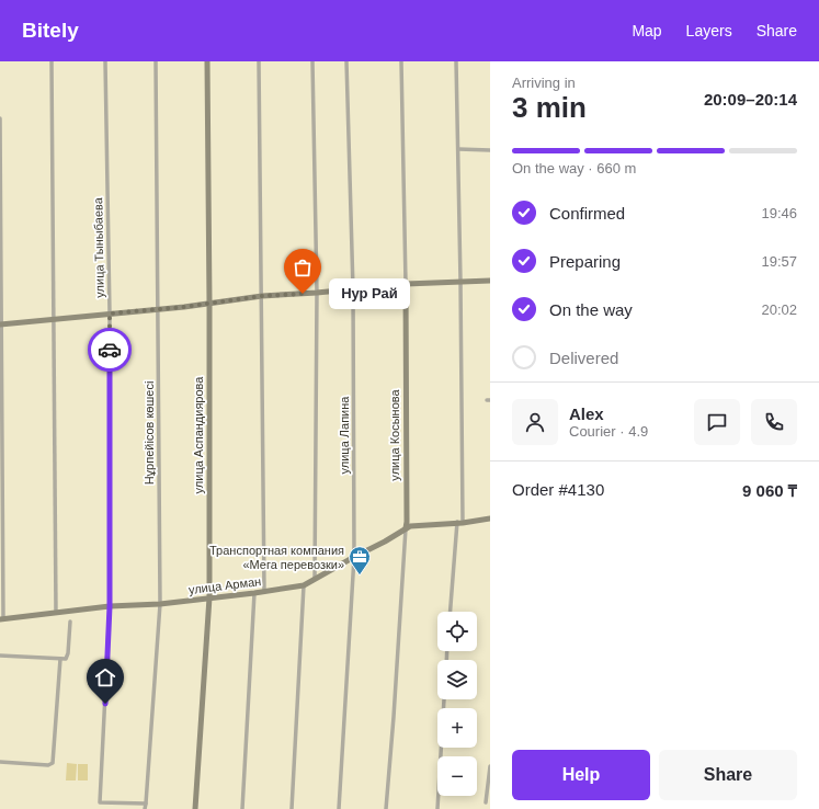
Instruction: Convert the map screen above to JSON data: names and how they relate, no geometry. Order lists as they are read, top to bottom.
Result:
{
  "streets": {
    "street": [
      "улица Тыныбаева",
      "Нұрпейісов көшесі",
      "улица Аспандиярова",
      "улица Лапина",
      "улица Косынова",
      "улица Арман"
    ]
  },
  "crossings": [
    ["улица Тыныбаева", "Нұрпейісов көшесі"],
    ["улица Тыныбаева", "улица Арман"],
    ["Нұрпейісов көшесі", "улица Арман"],
    ["улица Аспандиярова", "улица Арман"],
    ["улица Лапина", "улица Арман"],
    ["улица Косынова", "улица Арман"]
  ],
  "places": {
    "other": ["Нур Рай"],
    "office": ["Транспортная компания «Мега перевозки»"]
  },
  "page": {
    "header": "Bitely",
    "nav": ["Map", "Layers", "Share"],
    "heading": ["3 min", "Arriving in", "20:09–20:14"],
    "panel": [
      "Alex",
      "Courier · 4.9",
      "Order #4130",
      "9 060 ₸"
    ],
    "bar": "On the way · 660 m",
    "list": [
      ["Confirmed", "19:46"],
      ["Preparing", "19:57"],
      ["On the way", "20:02"],
      "Delivered"
    ],
    "bubble": "Нур Рай",
    "map_buttons": ["+", "−"],
    "buttons": ["Help", "Share"]
  }
}
